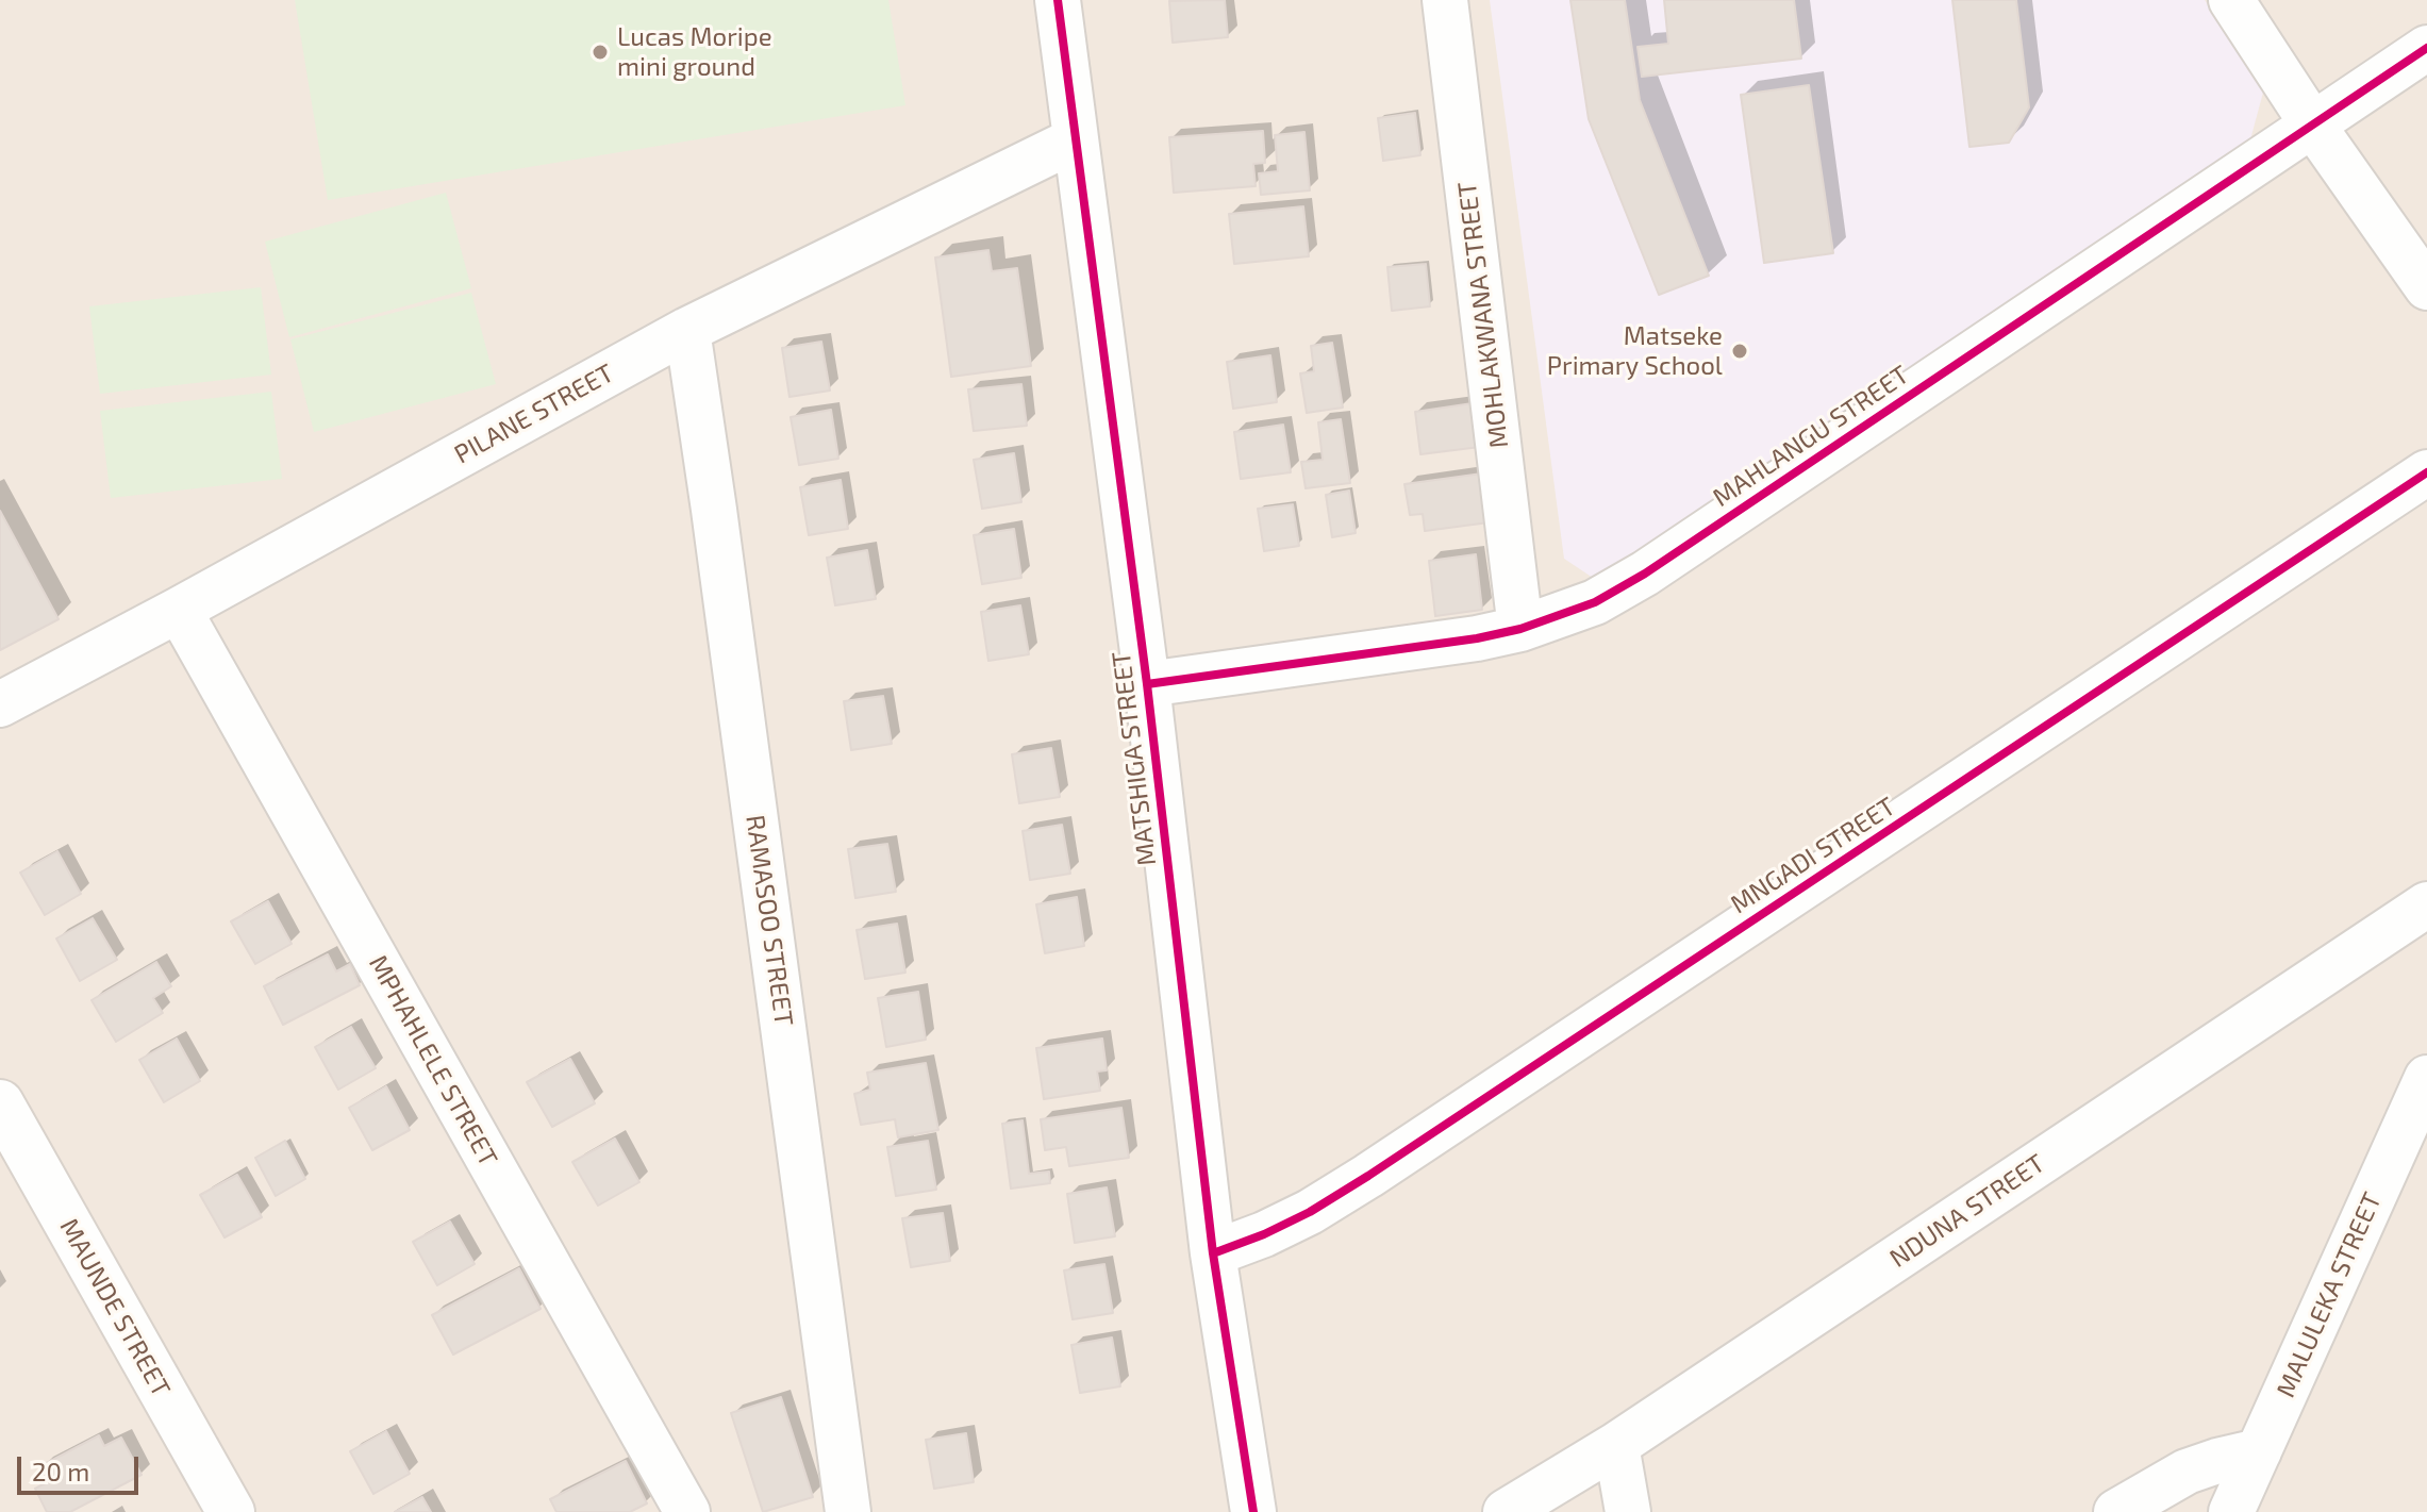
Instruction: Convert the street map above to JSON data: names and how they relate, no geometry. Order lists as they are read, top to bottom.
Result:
{
  "streets": {
    "street": [
      "MOHLAKWANA STREET",
      "PILANE STREET",
      "MAHLANGU STREET",
      "MATSHIGA STREET",
      "MNGADI STREET",
      "RAMASOO STREET",
      "MPHAHLELE STREET",
      "NDUNA STREET",
      "MALULEKA STREET",
      "MAUNDE STREET"
    ]
  },
  "crossings": [
    ["MOHLAKWANA STREET", "MAHLANGU STREET"],
    ["PILANE STREET", "MATSHIGA STREET"],
    ["PILANE STREET", "RAMASOO STREET"],
    ["PILANE STREET", "MPHAHLELE STREET"],
    ["MAHLANGU STREET", "MATSHIGA STREET"],
    ["MATSHIGA STREET", "MNGADI STREET"]
  ],
  "places": ["Lucas Moripe mini ground", "Matseke Primary School"],
  "scale_bar": "20 m"
}
